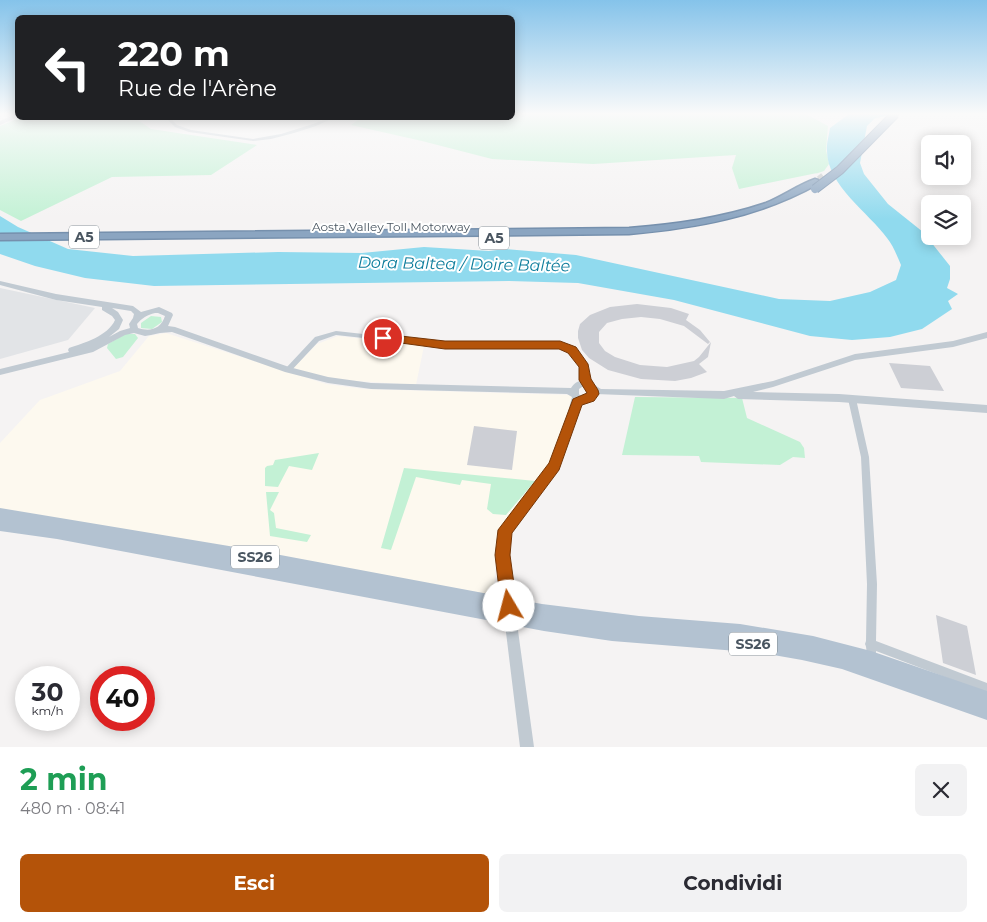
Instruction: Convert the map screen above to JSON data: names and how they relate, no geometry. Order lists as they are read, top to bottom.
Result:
{
  "streets": {
    "highway": ["Aosta Valley Toll Motorway", "A5"],
    "main road": ["SS26"]
  },
  "water": ["Dora Baltea / Doire Baltée"],
  "page": {
    "turn": ["220 m", "Rue de l'Arène"],
    "speed": "30 km/h",
    "limit": "40",
    "heading": ["2 min", "480 m · 08:41"],
    "buttons": ["Esci", "Condividi"]
  }
}
